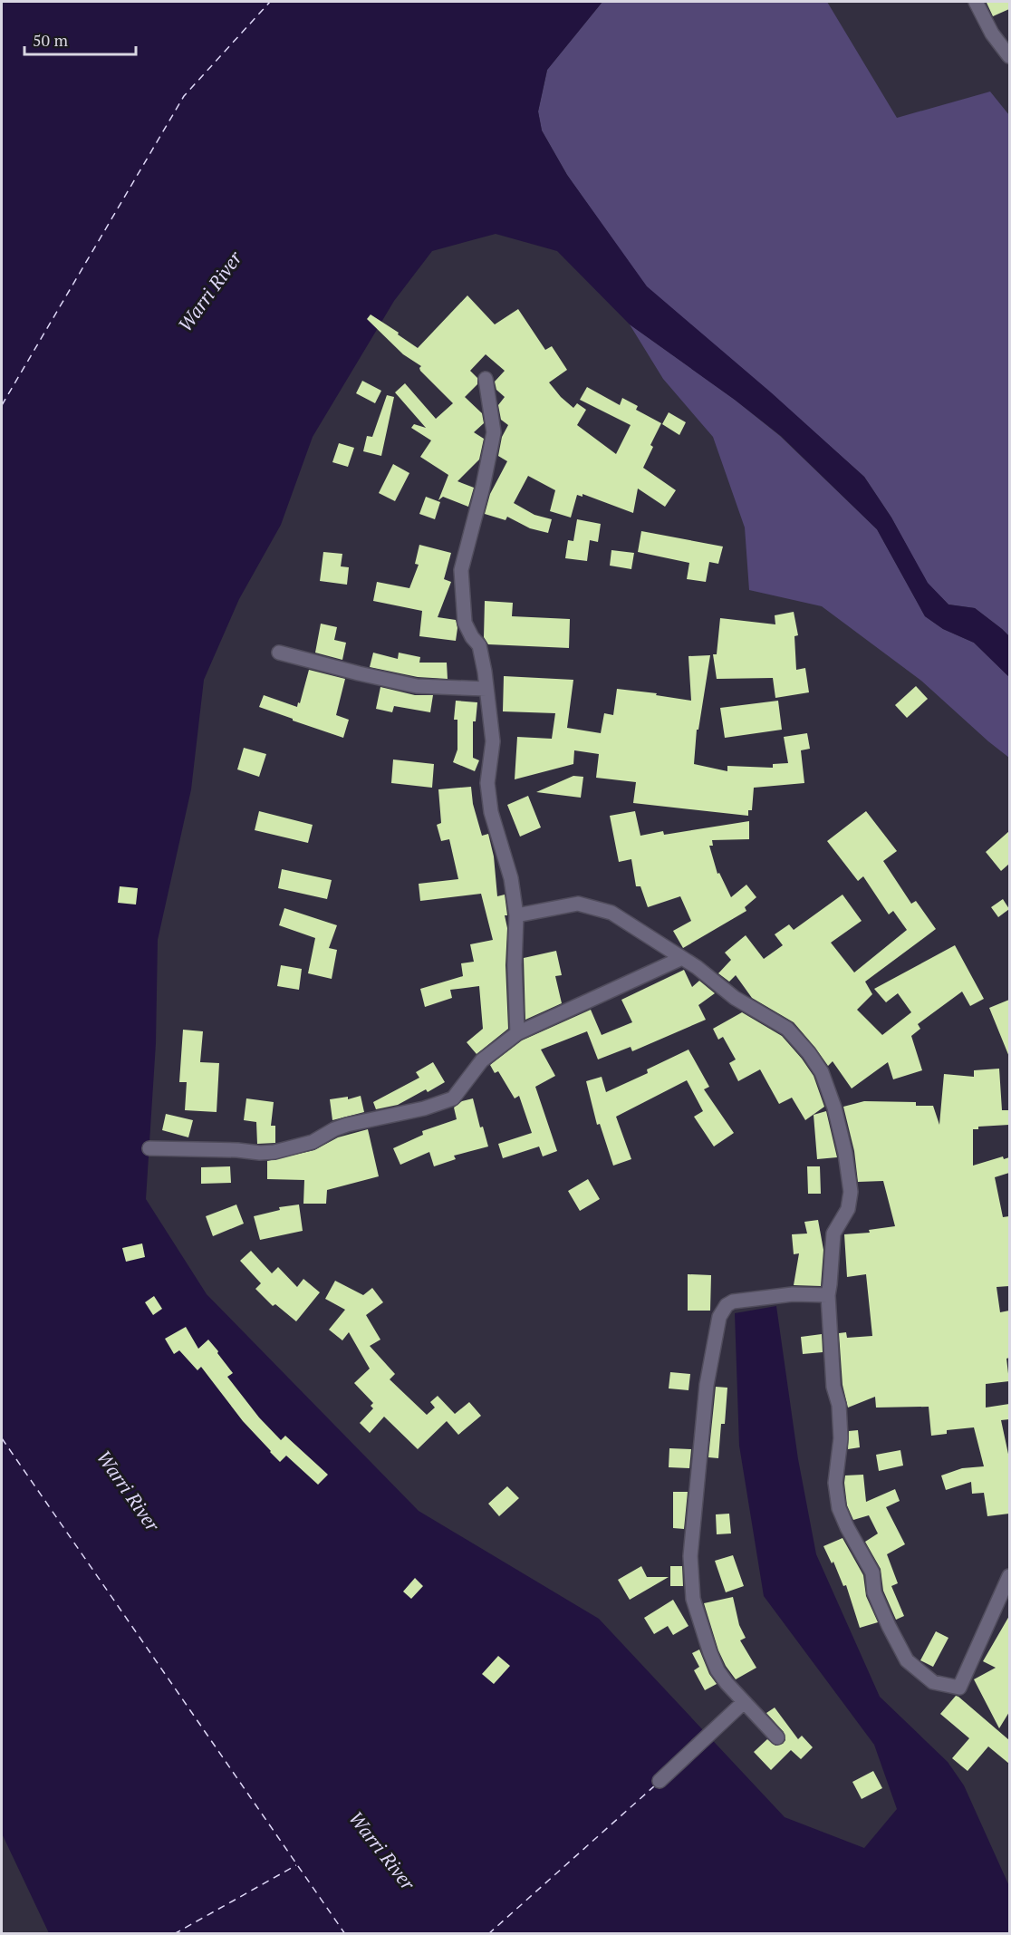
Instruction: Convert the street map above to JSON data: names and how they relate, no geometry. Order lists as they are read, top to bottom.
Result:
{
  "water": ["Warri River"],
  "scale_bar": "50 m"
}
